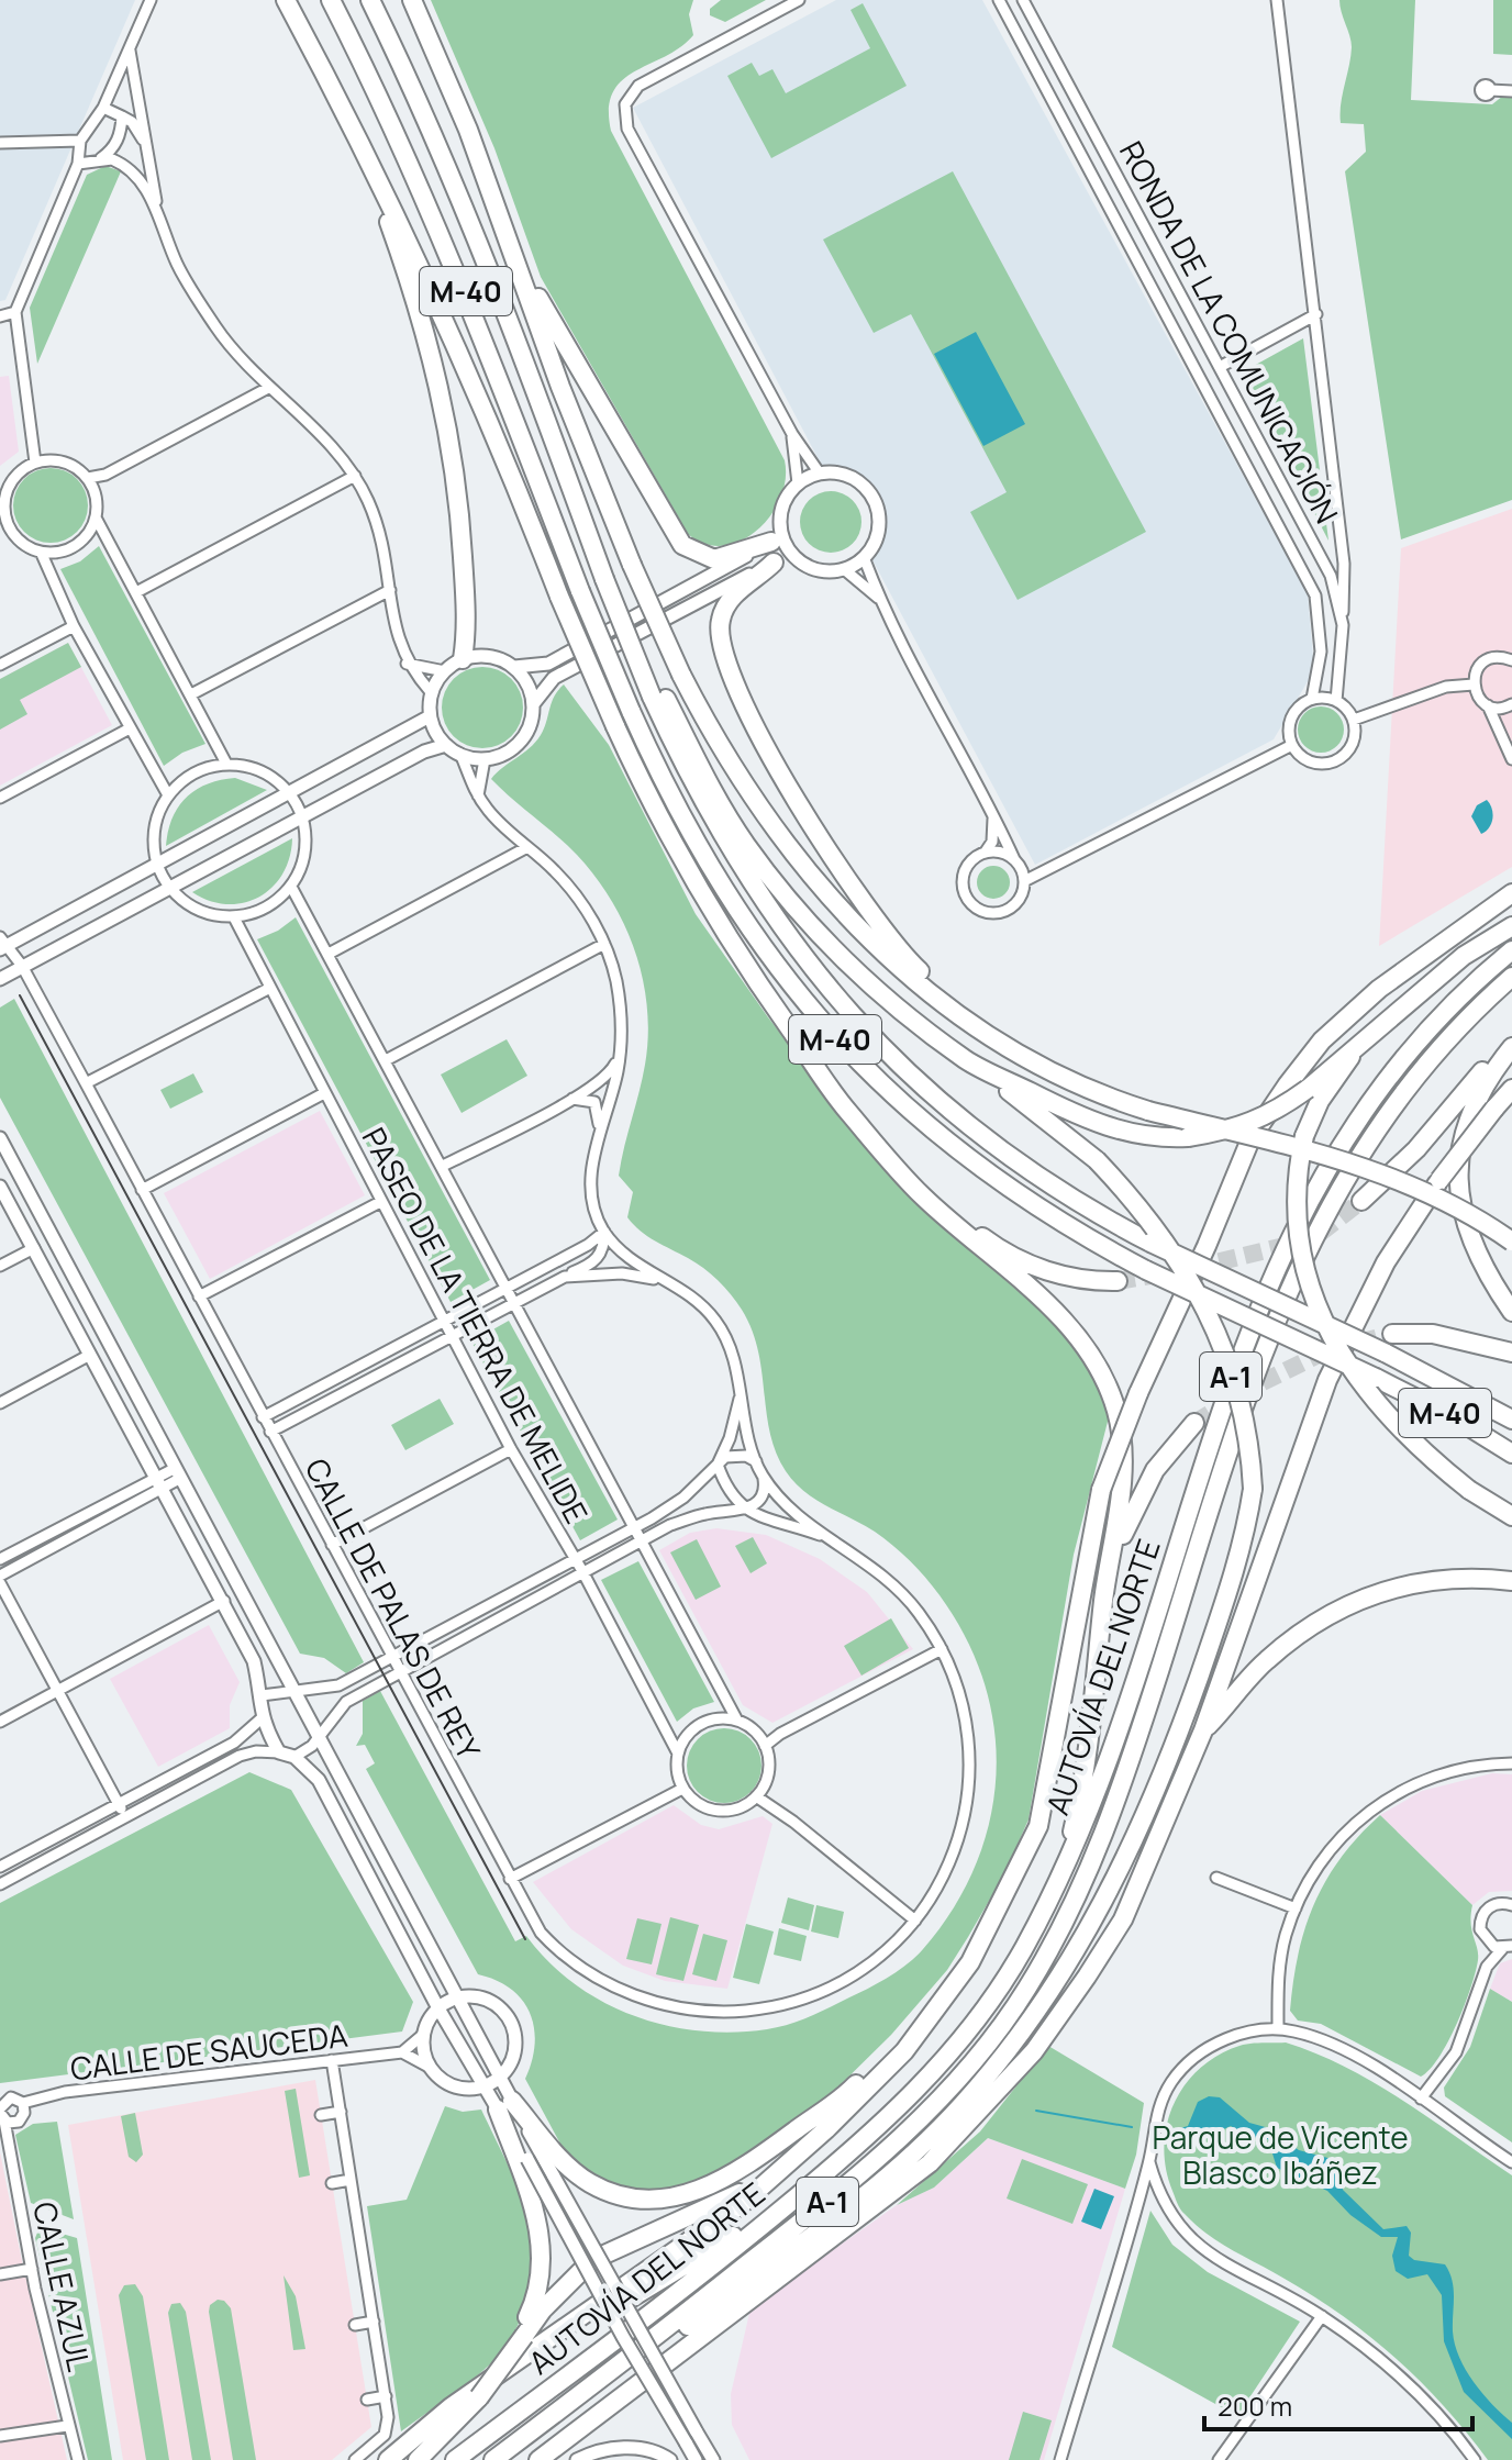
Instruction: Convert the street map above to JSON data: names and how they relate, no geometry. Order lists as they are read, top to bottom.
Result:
{
  "streets": {
    "highway": ["M-40", "A-1", "AUTOVÍA DEL NORTE"],
    "street": [
      "RONDA DE LA COMUNICACIÓN",
      "PASEO DE LA TIERRA DE MELIDE",
      "CALLE DE PALAS DE REY",
      "CALLE DE SAUCEDA",
      "CALLE AZUL"
    ]
  },
  "crossings": [
    ["CALLE DE SAUCEDA", "CALLE AZUL"]
  ],
  "parks": ["Parque de Vicente Blasco Ibáñez"],
  "scale_bar": "200 m"
}
